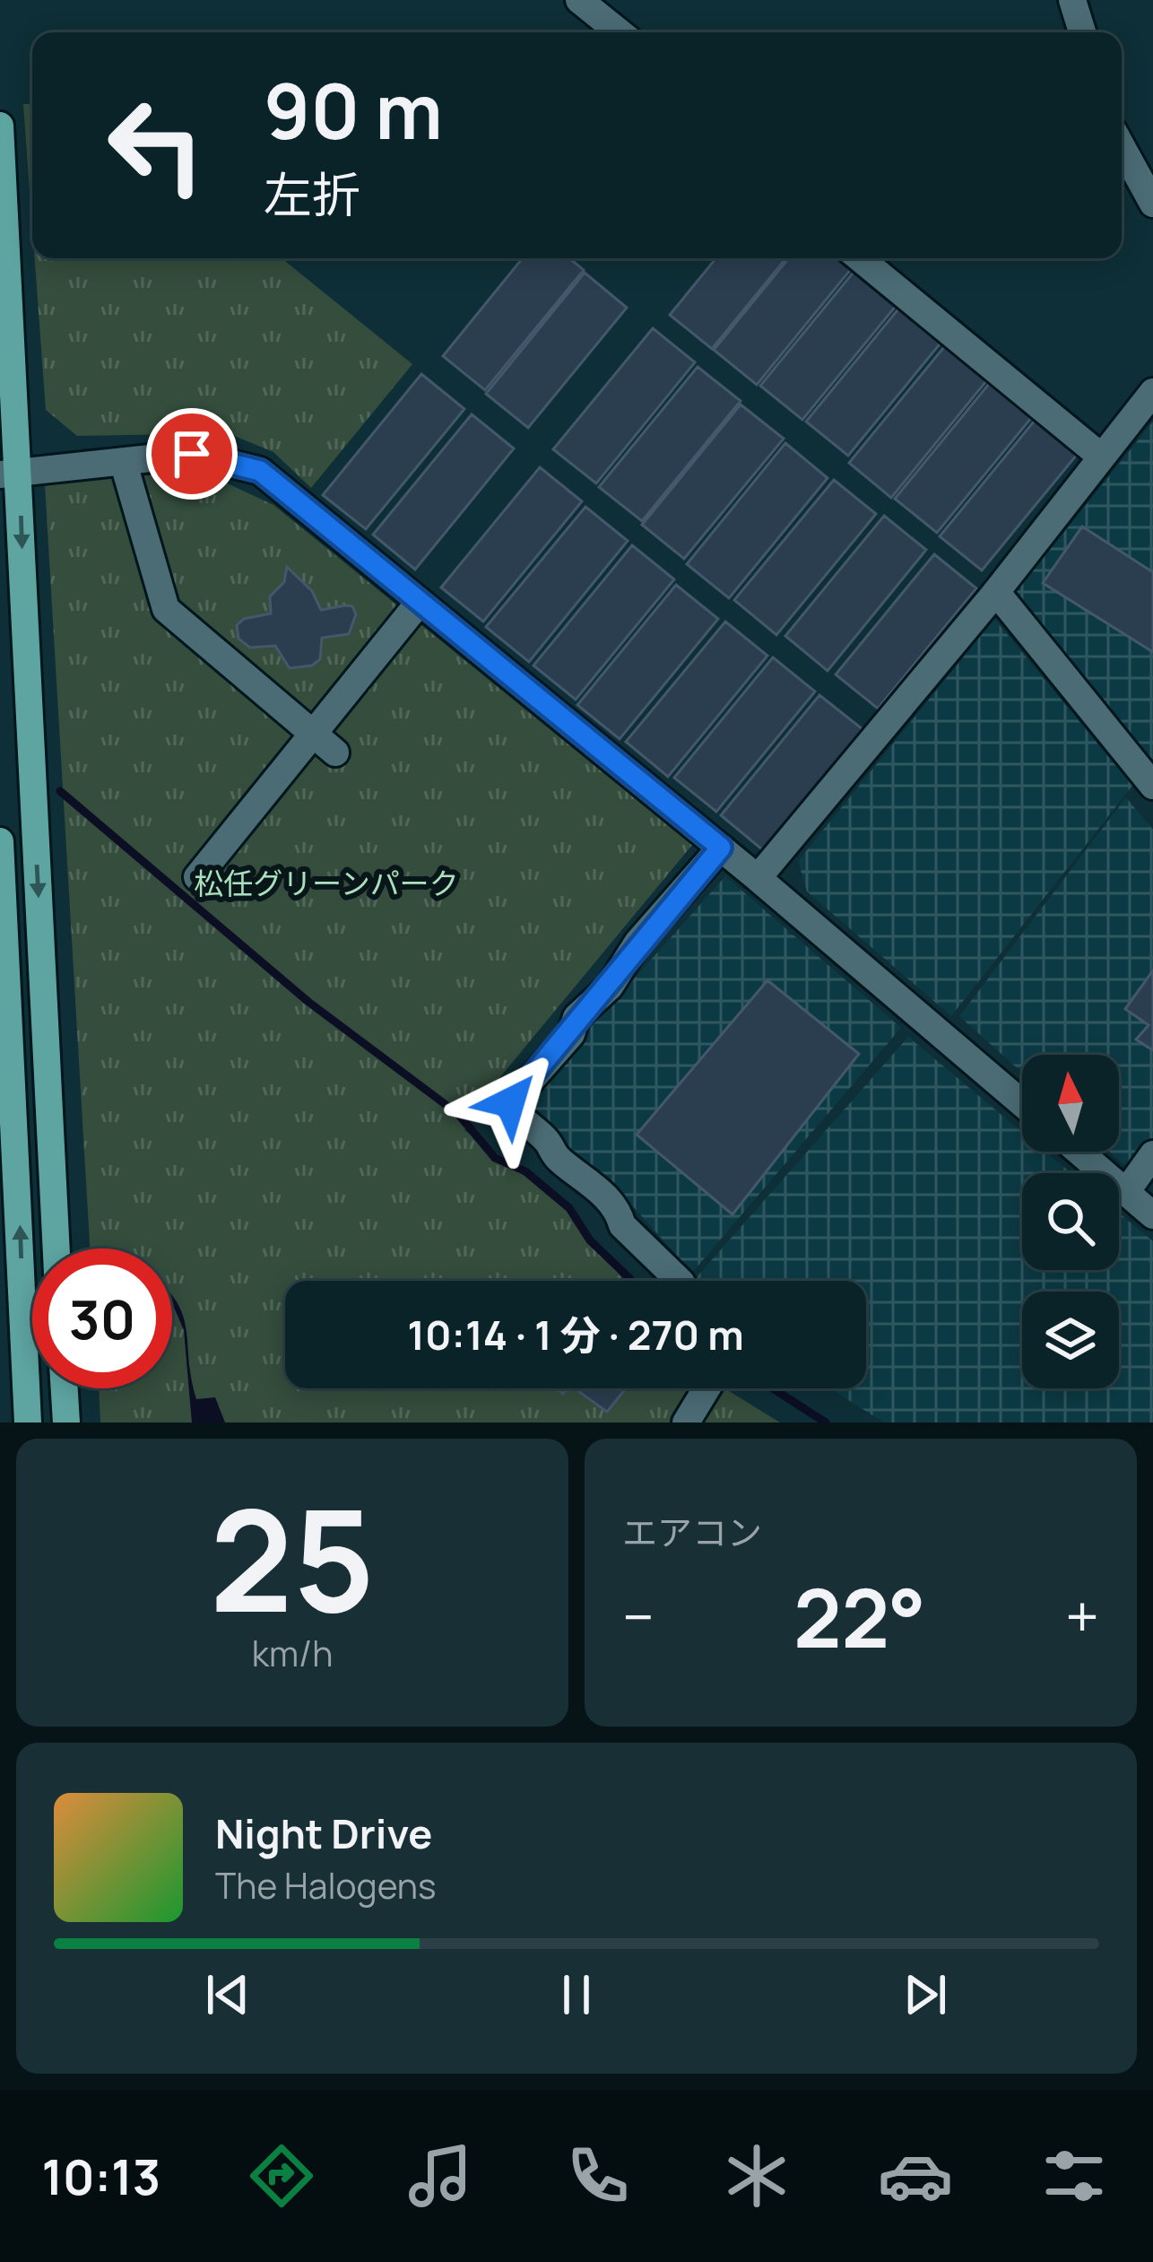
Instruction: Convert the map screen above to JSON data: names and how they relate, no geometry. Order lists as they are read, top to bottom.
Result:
{
  "parks": ["松任グリーンパーク"],
  "north": "top",
  "page": {
    "turn": ["90 m", "左折"],
    "limit": "30",
    "trip": "10:14 · 1 分 · 270 m",
    "tile": [
      ["25", "km/h"],
      "エアコン"
    ],
    "heat": ["−", "22°", "+"],
    "song": ["Night Drive", "The Halogens"],
    "tabs": "10:13"
  }
}
